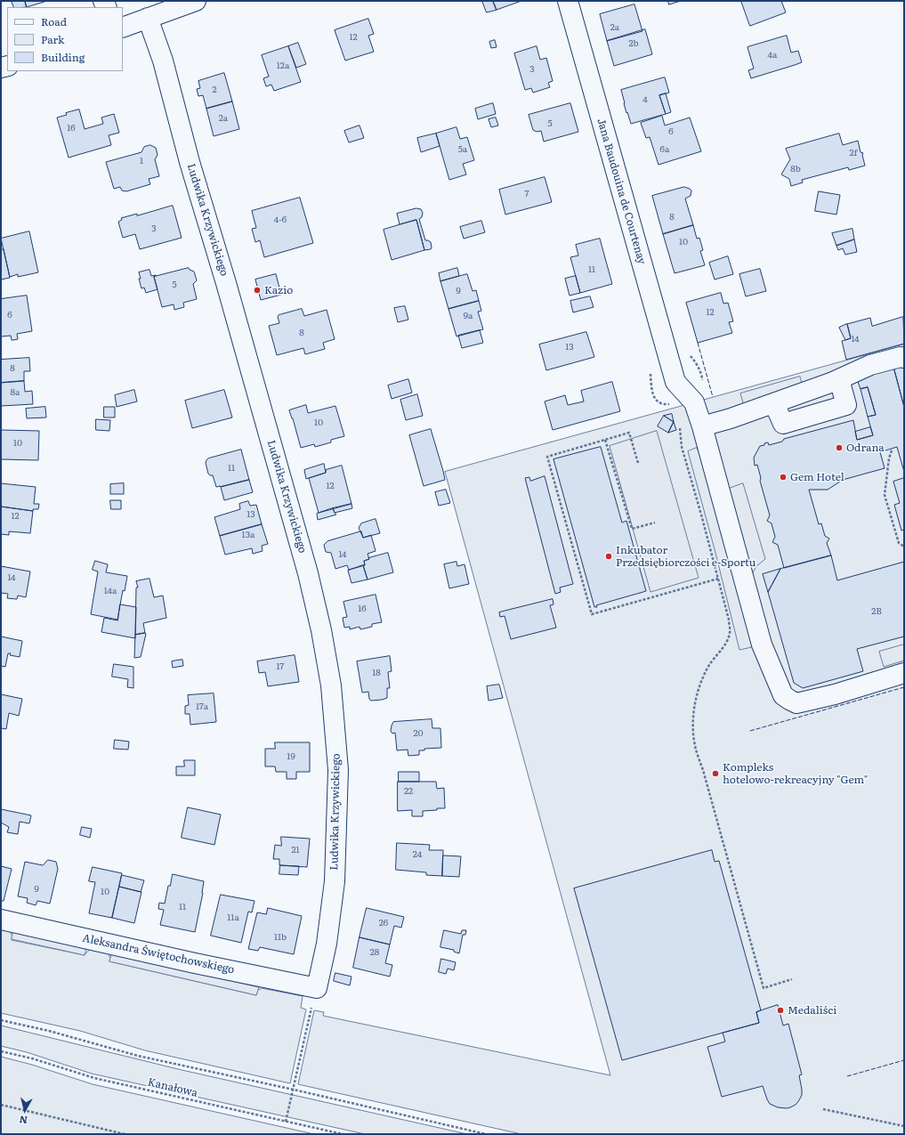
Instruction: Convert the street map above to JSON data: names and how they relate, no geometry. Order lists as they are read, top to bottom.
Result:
{
  "streets": {
    "street": ["Jana Baudouina de Courtenay", "Ludwika Krzywickiego", "Aleksandra Świętochowskiego"],
    "path": ["Kanałowa"]
  },
  "crossings": [
    ["Ludwika Krzywickiego", "Aleksandra Świętochowskiego"]
  ],
  "places": [
    "Kazio",
    "Odrana",
    "Gem Hotel",
    "Inkubator Przedsiębiorczości e-Sportu",
    "Kompleks hotelowo-rekreacyjny \"Gem\"",
    "Medaliści"
  ],
  "house_numbers": [
    "2a",
    "12",
    "2b",
    "4a",
    "12a",
    "3",
    "2",
    "4",
    "2a",
    "5",
    "16",
    "6",
    "5a",
    "6a",
    "2f",
    "1",
    "8b",
    "7",
    "8",
    "4-6",
    "3",
    "10",
    "11",
    "5",
    "9",
    "12",
    "6",
    "9a",
    "8",
    "14",
    "13",
    "8",
    "8a",
    "10",
    "10",
    "11",
    "12",
    "13",
    "12",
    "13a",
    "14",
    "14",
    "14a",
    "16",
    "2B",
    "17",
    "18",
    "17a",
    "20",
    "19",
    "22",
    "21",
    "24",
    "9",
    "10",
    "11",
    "11a",
    "26",
    "11b",
    "28"
  ],
  "legend": ["Road", "Park", "Building"],
  "north": "bottom"
}
